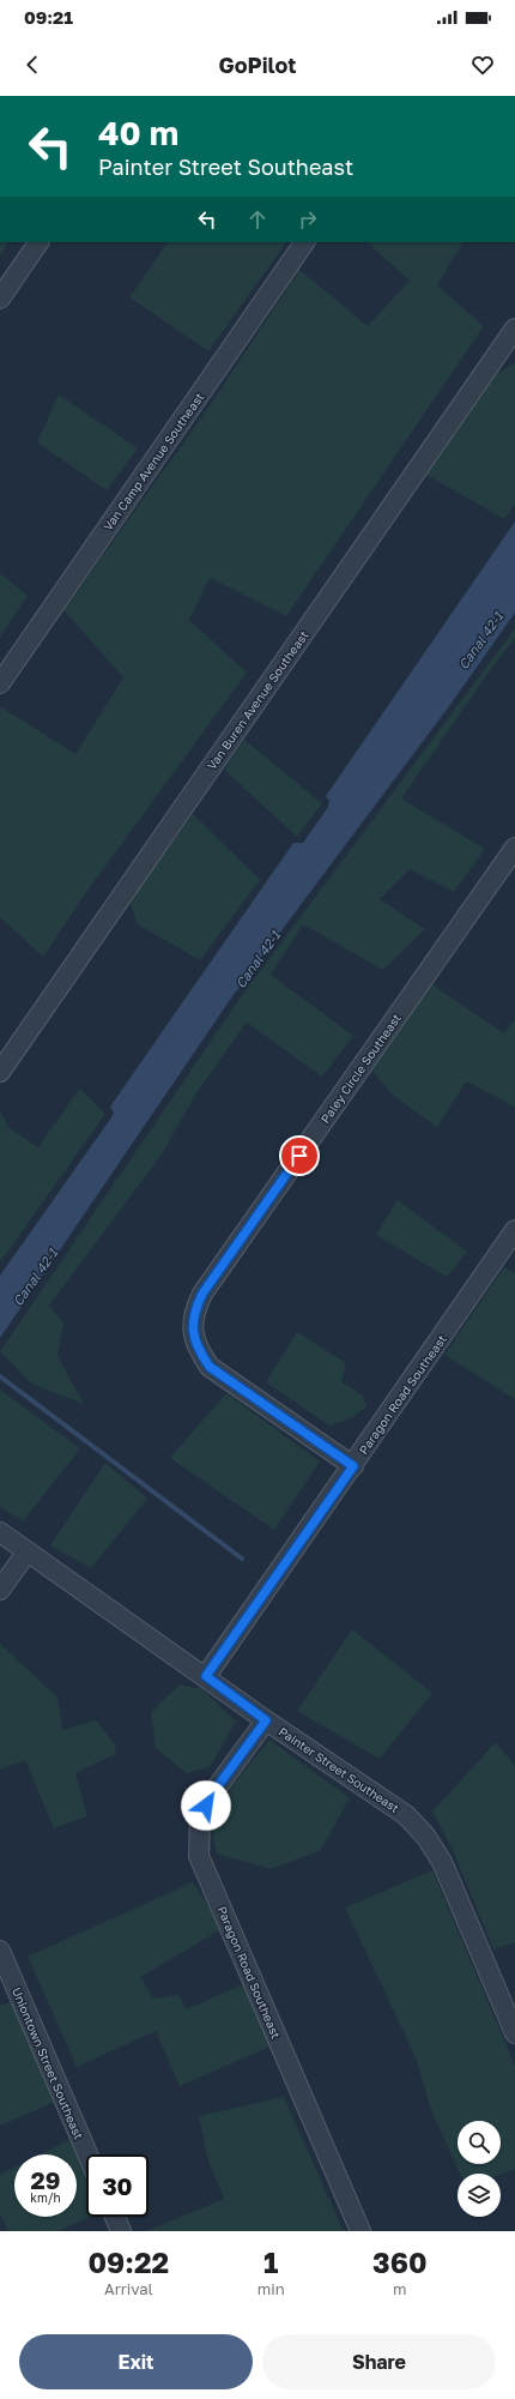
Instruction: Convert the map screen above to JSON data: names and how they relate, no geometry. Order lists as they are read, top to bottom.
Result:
{
  "streets": {
    "street": [
      "Van Camp Avenue Southeast",
      "Van Buren Avenue Southeast",
      "Paley Circle Southeast",
      "Paragon Road Southeast",
      "Painter Street Southeast",
      "Uniontown Street Southeast"
    ]
  },
  "crossings": [
    ["Paley Circle Southeast", "Paragon Road Southeast"],
    ["Paragon Road Southeast", "Painter Street Southeast"]
  ],
  "water": ["Canal 42-1"],
  "page": {
    "status": "09:21",
    "header": "GoPilot",
    "turn": ["40 m", "Painter Street Southeast"],
    "speed": "29 km/h",
    "limit": "30",
    "eta": [
      "09:22",
      "Arrival",
      "1",
      "min",
      "360",
      "m"
    ],
    "buttons": ["Exit", "Share"]
  }
}
